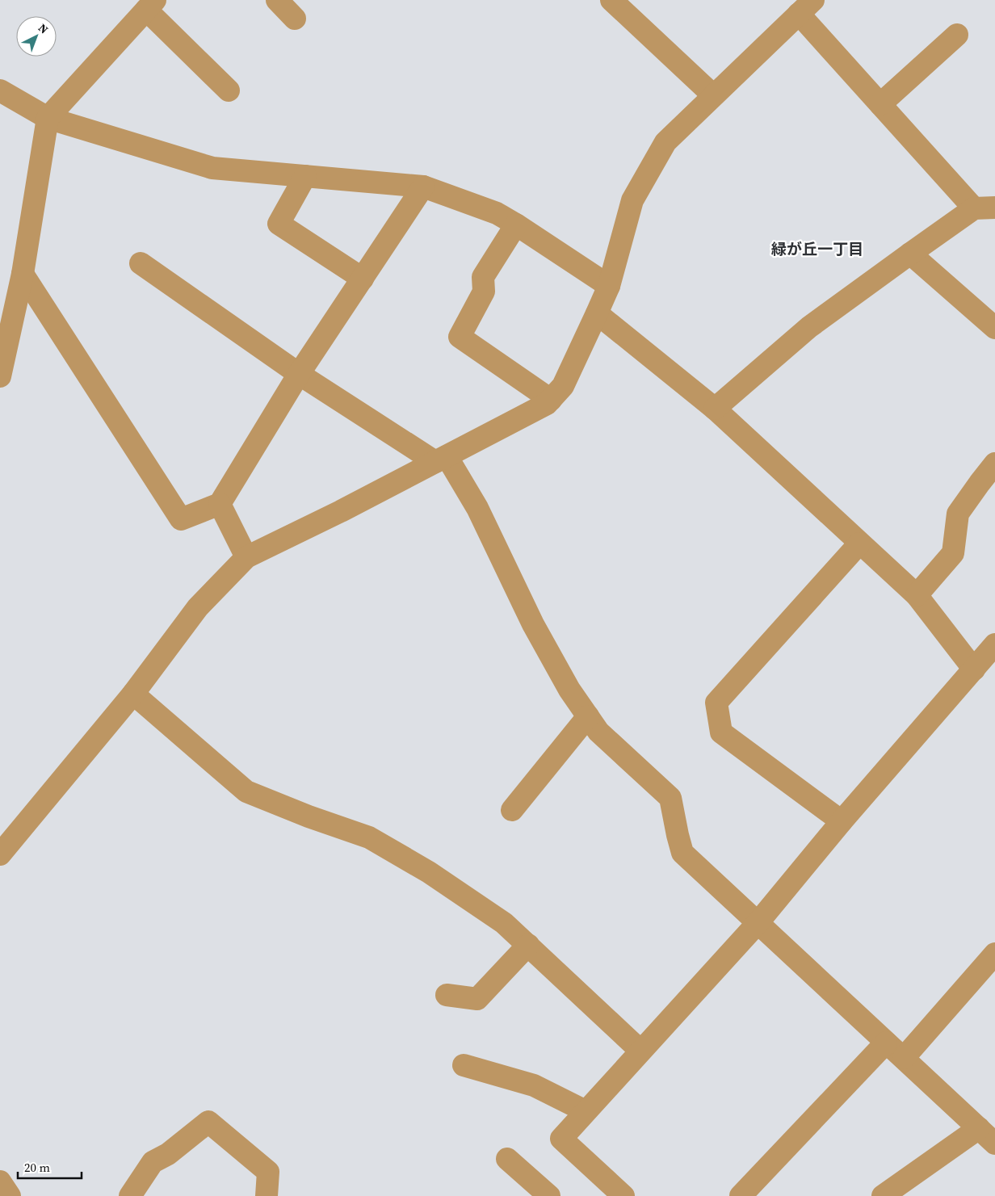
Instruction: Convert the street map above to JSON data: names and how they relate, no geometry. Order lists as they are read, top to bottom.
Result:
{
  "districts": ["緑が丘一丁目"],
  "scale_bar": "20 m",
  "north": "top right"
}
